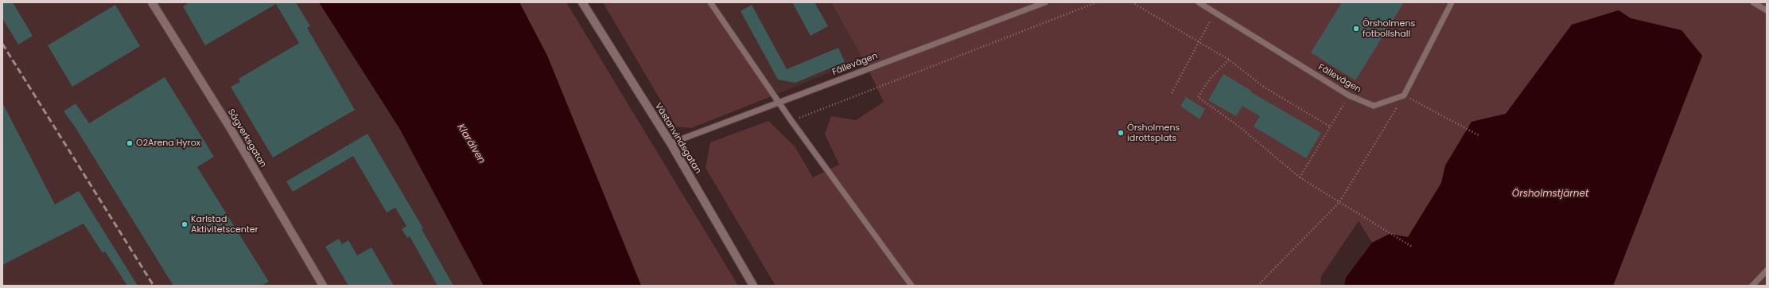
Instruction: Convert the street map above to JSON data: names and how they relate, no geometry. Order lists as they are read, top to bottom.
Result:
{
  "streets": {
    "street": ["Sågverksgatan", "Västanvindsgatan"],
    "lane": ["Fällevägen"]
  },
  "crossings": [
    ["Fällevägen", "Västanvindsgatan"]
  ],
  "water": ["Klarälven", "Örsholmstjärnet"],
  "places": [
    "Örsholmens fotbollshall",
    "Örsholmens idrottsplats",
    "O2Arena Hyrox",
    "Karlstad Aktivitetscenter"
  ]
}
